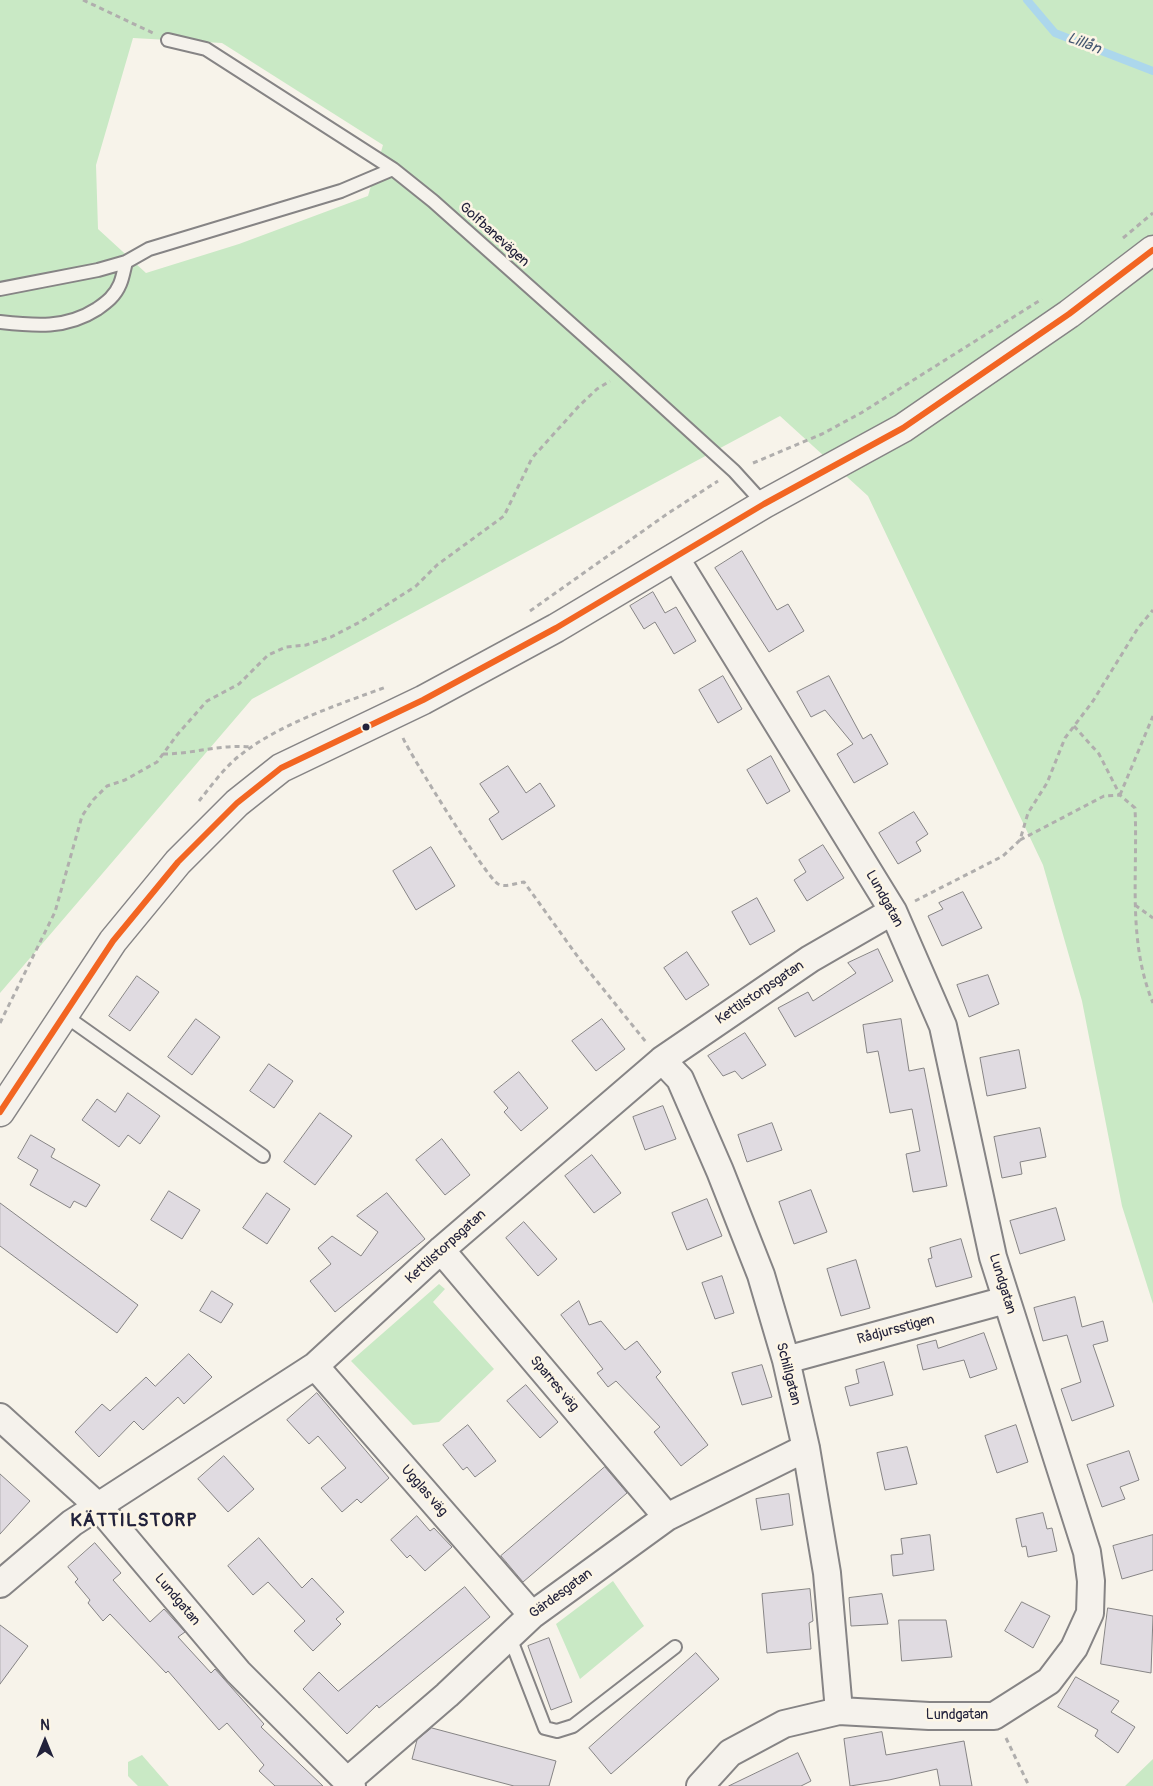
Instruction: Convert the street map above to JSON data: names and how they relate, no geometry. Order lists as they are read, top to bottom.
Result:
{
  "streets": {
    "street": [
      "Lundgatan",
      "Kettilstorpsgatan",
      "Rådjursstigen",
      "Schillgatan",
      "Sparres väg",
      "Ugglas väg",
      "Gärdesgatan"
    ],
    "lane": ["Golfbanevägen"]
  },
  "crossings": [
    ["Lundgatan", "Kettilstorpsgatan"],
    ["Lundgatan", "Rådjursstigen"],
    ["Lundgatan", "Schillgatan"],
    ["Lundgatan", "Gärdesgatan"],
    ["Kettilstorpsgatan", "Schillgatan"],
    ["Kettilstorpsgatan", "Sparres väg"],
    ["Kettilstorpsgatan", "Ugglas väg"],
    ["Rådjursstigen", "Schillgatan"],
    ["Schillgatan", "Gärdesgatan"],
    ["Sparres väg", "Gärdesgatan"],
    ["Ugglas väg", "Gärdesgatan"]
  ],
  "districts": ["KÄTTILSTORP"],
  "water": ["Lillån"],
  "north": "top"
}
